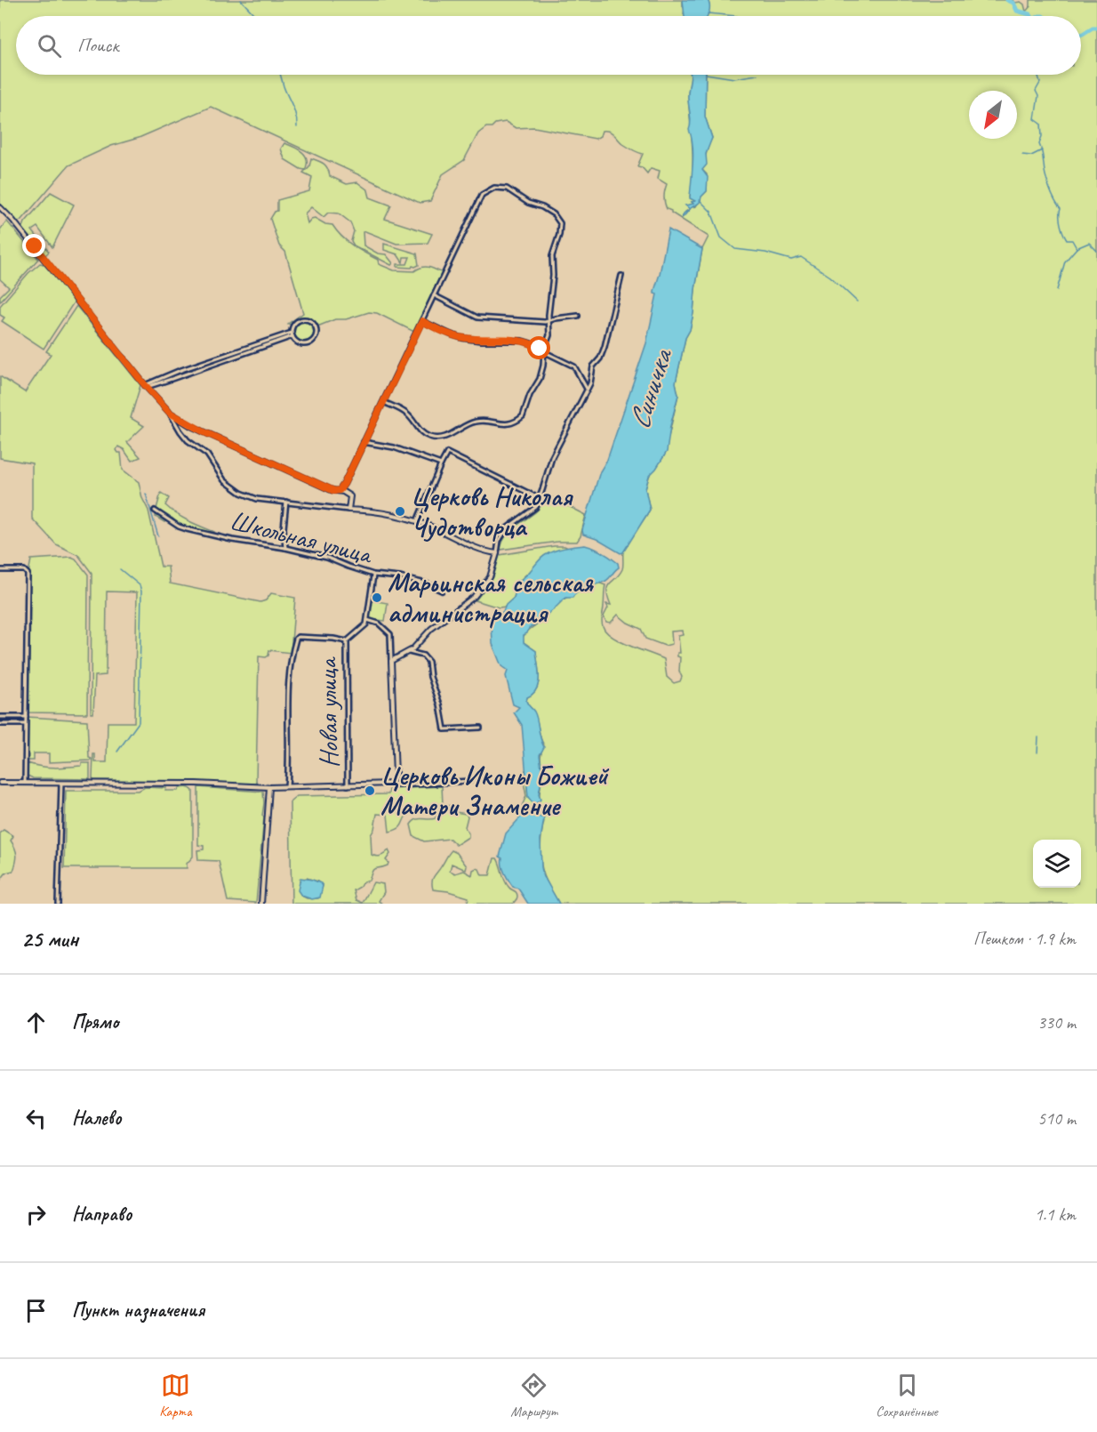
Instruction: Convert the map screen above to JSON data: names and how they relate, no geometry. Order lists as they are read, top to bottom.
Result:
{
  "streets": {
    "street": ["Школьная улица", "Новая улица"]
  },
  "water": ["Синичка"],
  "places": ["Церковь Николая Чудотворца", "Марьинская сельская администрация", "Церковь Иконы Божией Матери Знамение"],
  "north": "bottom left",
  "page": {
    "search": "Поиск",
    "heading": ["25 мин", "Пешком · 1.9 km"],
    "list": [
      ["Прямо", "330 m"],
      ["Налево", "510 m"],
      ["Направо", "1.1 km"],
      "Пункт назначения"
    ],
    "nav": ["Карта", "Маршрут", "Сохранённые"]
  }
}
